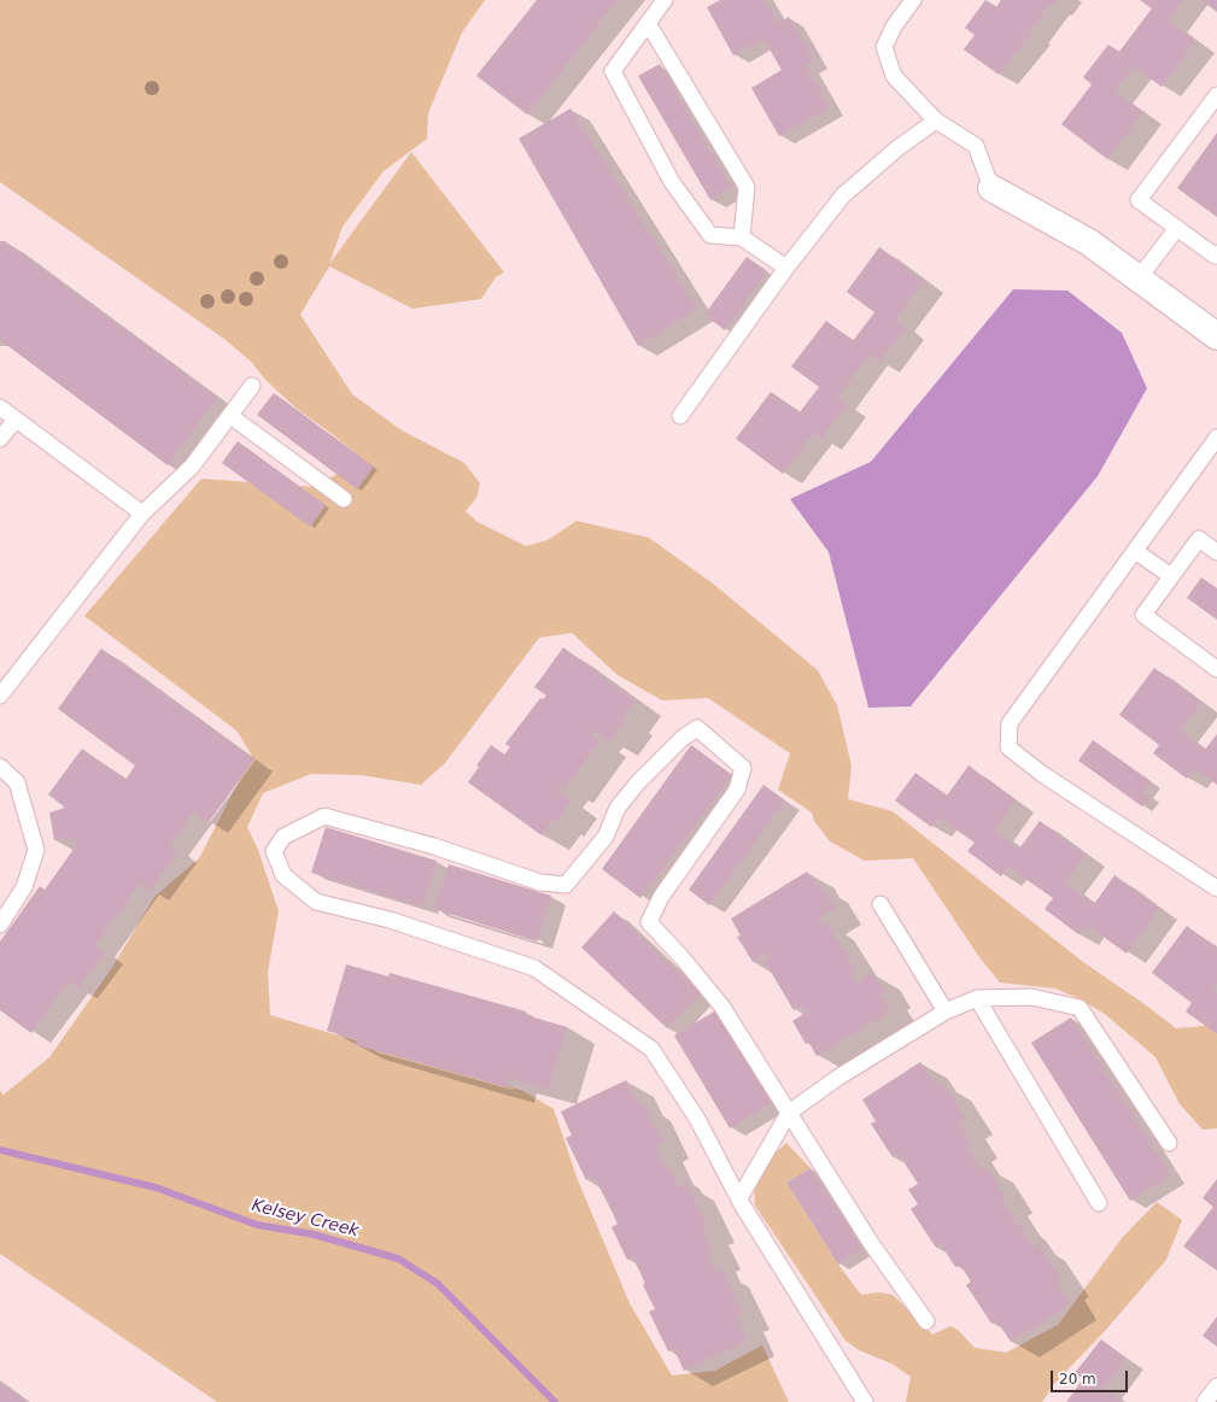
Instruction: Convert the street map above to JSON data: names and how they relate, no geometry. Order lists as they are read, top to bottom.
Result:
{
  "water": ["Kelsey Creek"],
  "scale_bar": "20 m"
}
